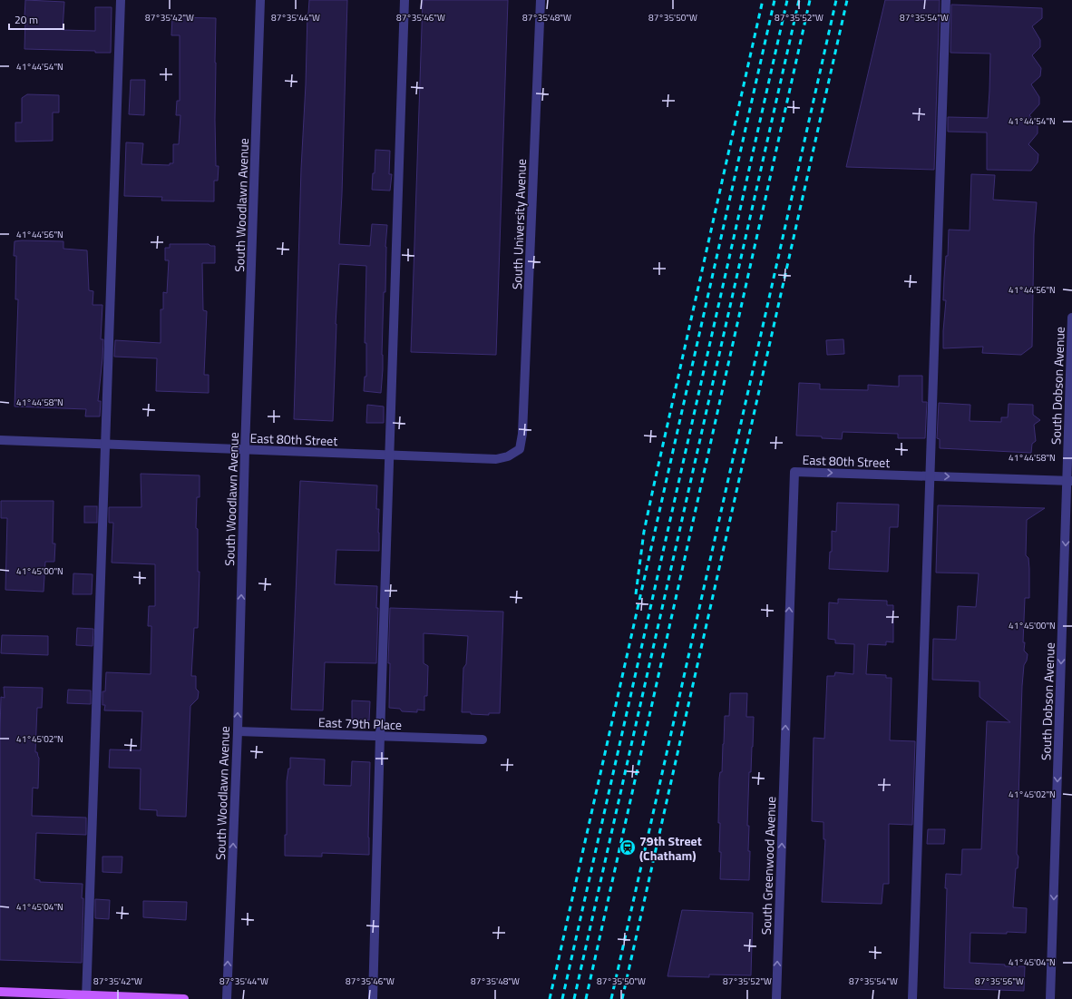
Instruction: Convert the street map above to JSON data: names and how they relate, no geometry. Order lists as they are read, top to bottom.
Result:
{
  "streets": {
    "street": [
      "South Woodlawn Avenue",
      "South University Avenue",
      "South Dobson Avenue",
      "East 80th Street",
      "East 79th Place",
      "South Greenwood Avenue"
    ]
  },
  "crossings": [
    ["South Woodlawn Avenue", "East 80th Street"],
    ["South Woodlawn Avenue", "East 79th Place"],
    ["South University Avenue", "East 80th Street"],
    ["South Dobson Avenue", "East 80th Street"],
    ["East 80th Street", "South Greenwood Avenue"]
  ],
  "one_way": ["South Woodlawn Avenue", "South Dobson Avenue", "South Greenwood Avenue"],
  "places": {
    "station": ["79th Street (Chatham)"]
  },
  "scale_bar": "20 m",
  "coordinates": [
    "87°35'42\"W",
    "87°35'44\"W",
    "87°35'46\"W",
    "87°35'48\"W",
    "87°35'50\"W",
    "87°35'52\"W",
    "87°35'54\"W",
    "41°44'54\"N",
    "41°44'56\"N",
    "41°44'58\"N",
    "41°45'00\"N",
    "41°45'02\"N",
    "41°45'04\"N",
    "87°35'56\"W"
  ]
}
